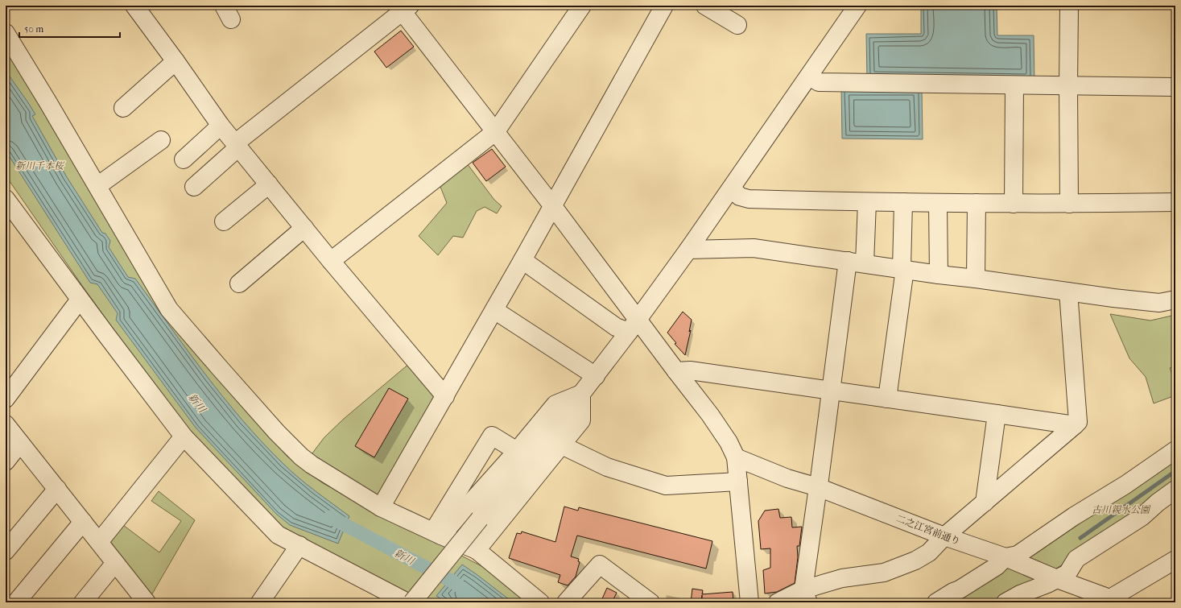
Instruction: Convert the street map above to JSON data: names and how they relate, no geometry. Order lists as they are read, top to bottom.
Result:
{
  "streets": {
    "street": ["二之江宮前通り"]
  },
  "water": ["新川"],
  "parks": ["新川千本桜", "古川親水公園"],
  "scale_bar": "50 m"
}
